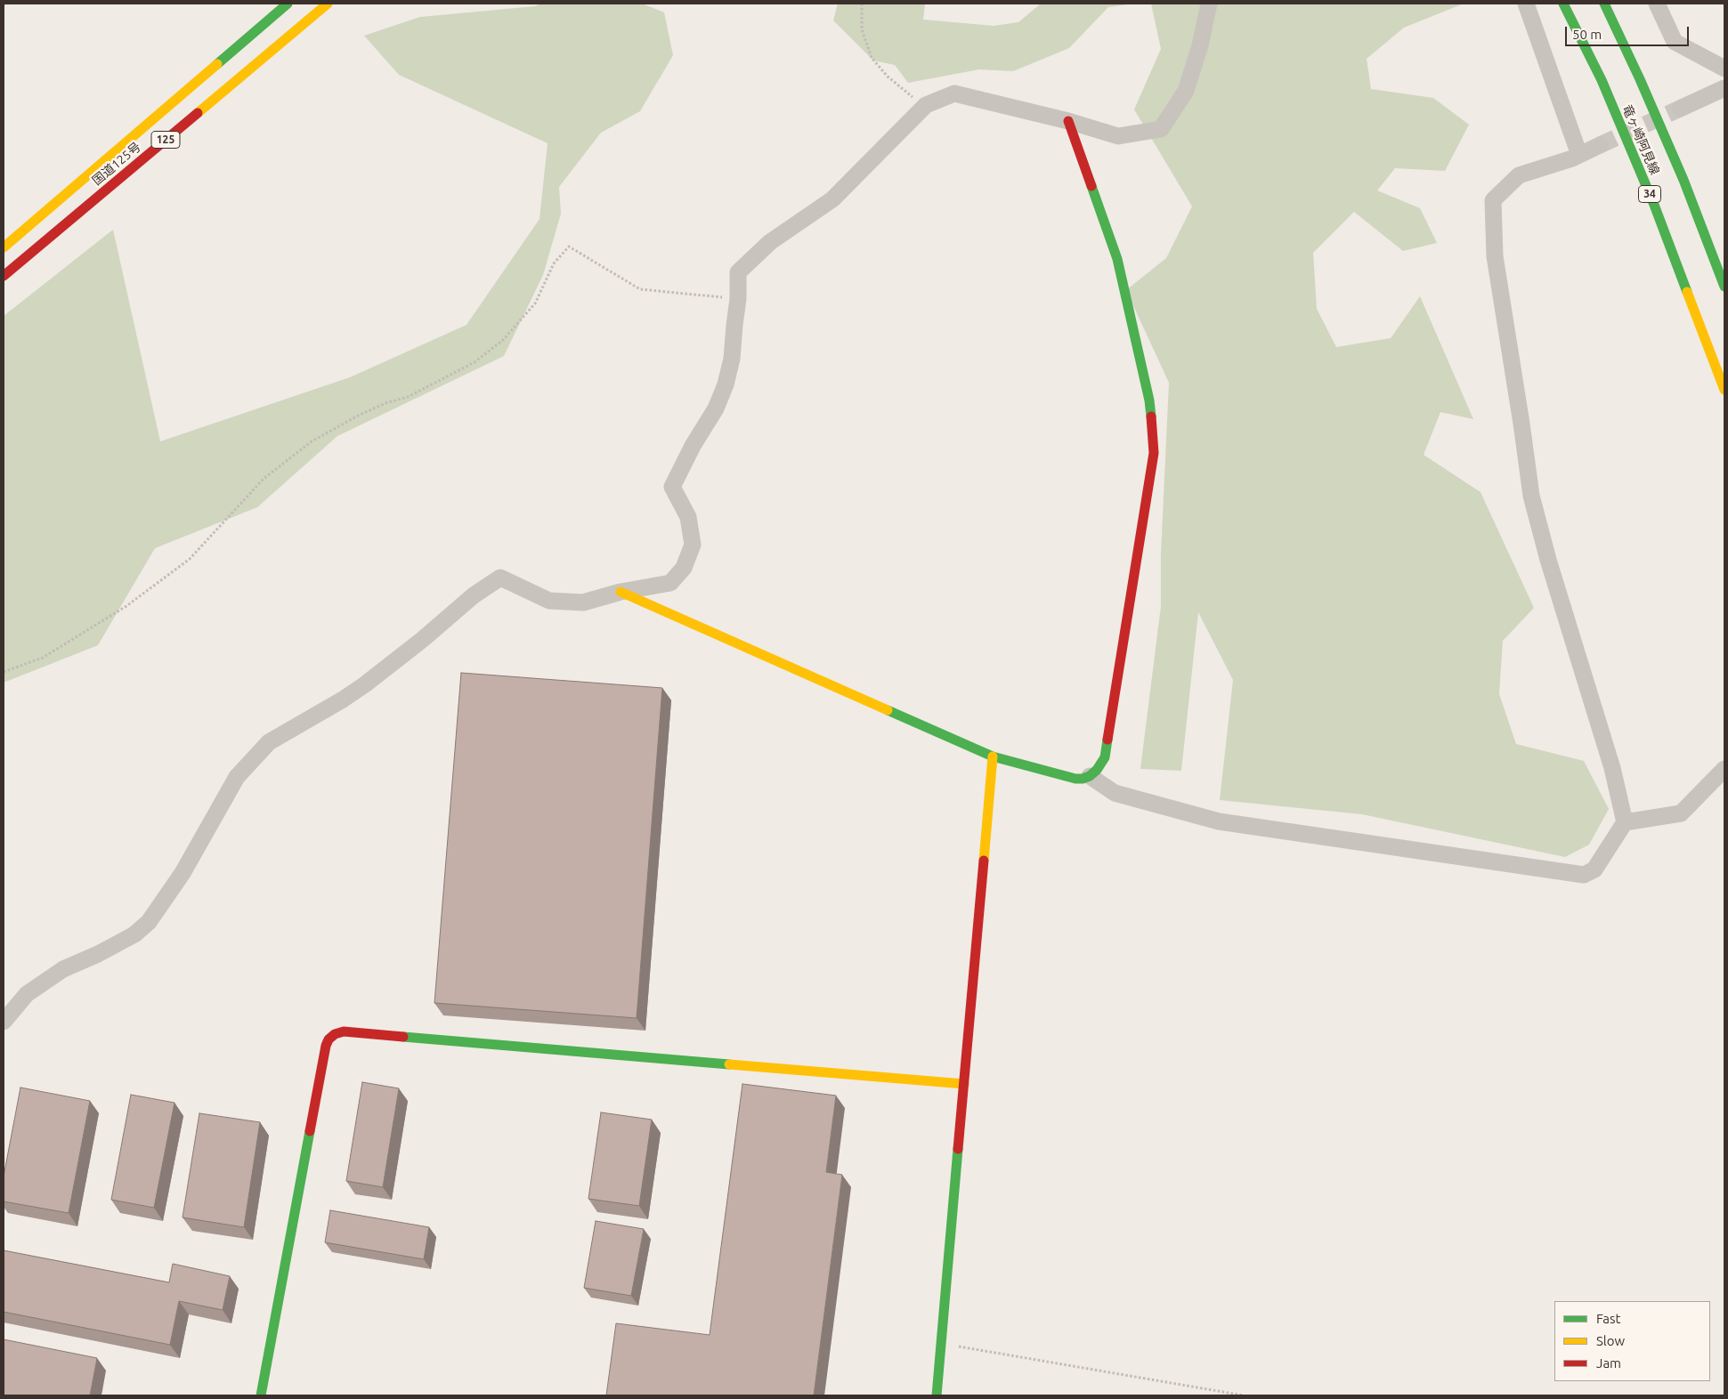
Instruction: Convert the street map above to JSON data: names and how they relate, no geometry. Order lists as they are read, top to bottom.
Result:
{
  "streets": {
    "main road": [
      "125",
      "竜ヶ崎阿見線",
      "国道125号",
      "34"
    ]
  },
  "legend": ["Fast", "Slow", "Jam"],
  "scale_bar": "50 m"
}
